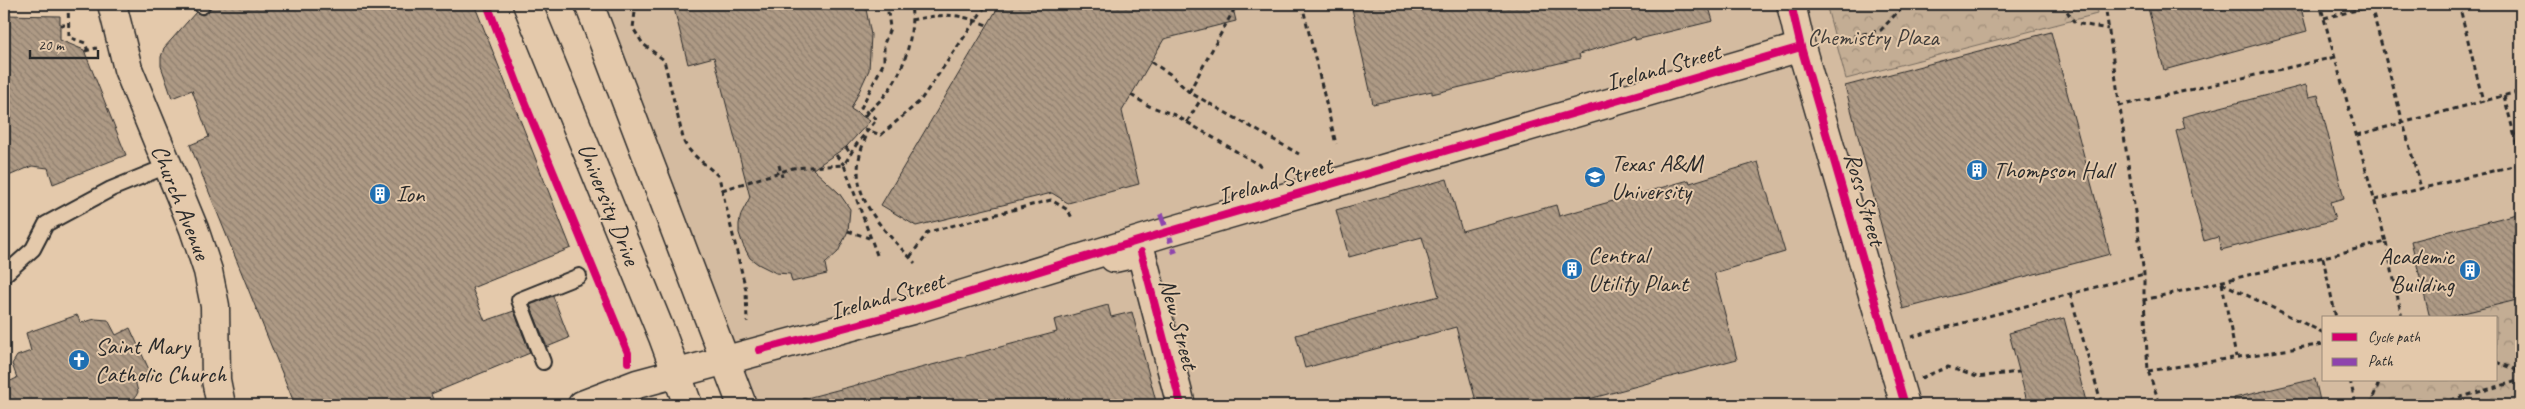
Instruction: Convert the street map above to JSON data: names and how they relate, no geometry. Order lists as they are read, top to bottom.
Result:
{
  "streets": {
    "street": [
      "Ireland Street",
      "Ross Street",
      "Church Avenue",
      "University Drive",
      "New Street"
    ]
  },
  "crossings": [
    ["Ireland Street", "Ross Street"],
    ["Ireland Street", "University Drive"],
    ["Ireland Street", "New Street"]
  ],
  "parks": ["Chemistry Plaza"],
  "places": {
    "building": [
      "Thompson Hall",
      "Ion",
      "Central Utility Plant",
      "Academic Building"
    ],
    "school or university": ["Texas A&M University"],
    "church": ["Saint Mary Catholic Church"]
  },
  "legend": ["Cycle path", "Path"],
  "scale_bar": "20 m"
}
